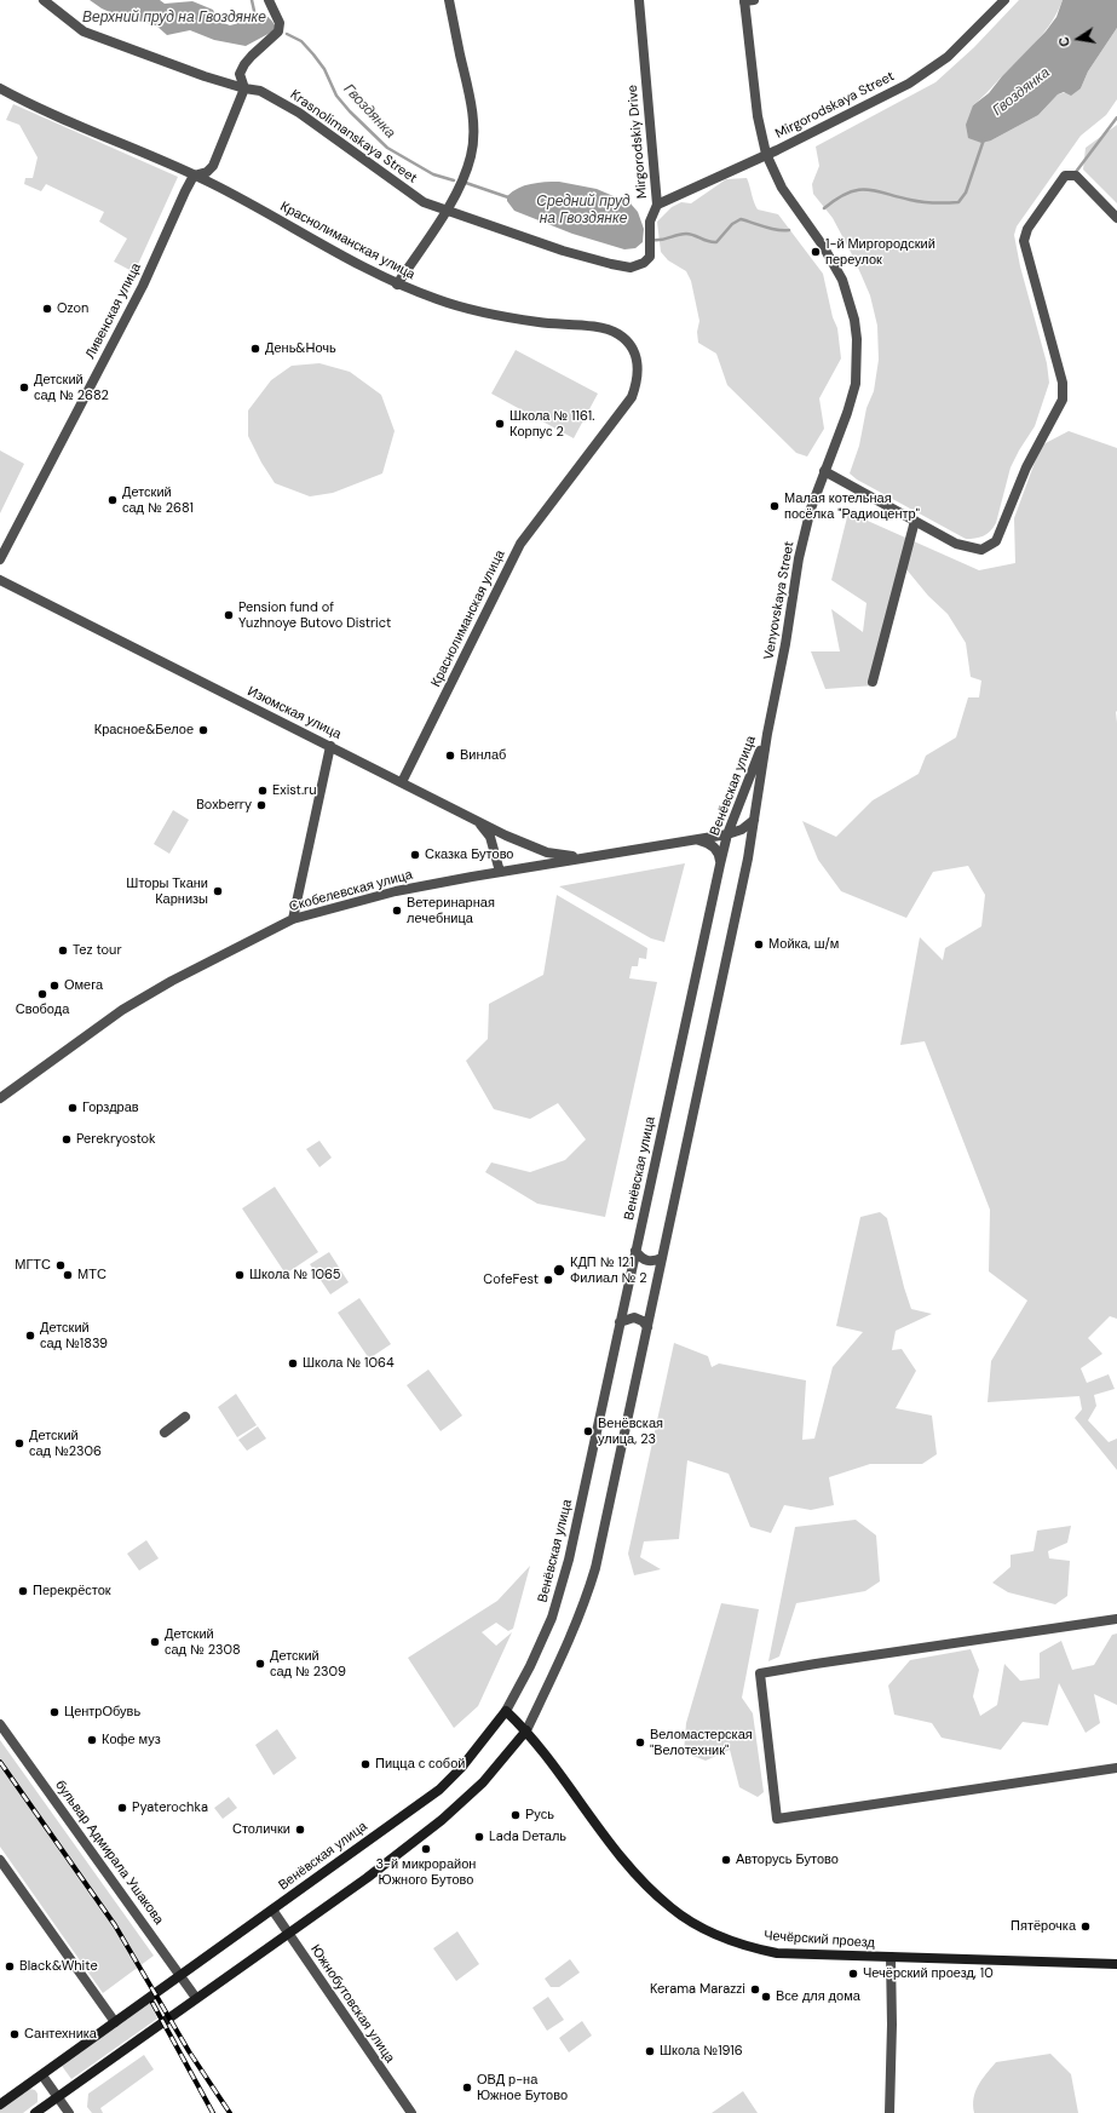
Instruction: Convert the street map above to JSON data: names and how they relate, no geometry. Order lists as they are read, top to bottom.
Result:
{
  "streets": {
    "main road": ["Венёвская улица", "Чечёрский проезд"],
    "street": [
      "Mirgorodskaya Street",
      "Krasnolimanskaya Street",
      "Mirgorodskiy Drive",
      "Краснолиманская улица",
      "Ливенская улица",
      "Venyovskaya Street",
      "Изюмская улица",
      "Скобелевская улица",
      "бульвар Адмирала Ушакова",
      "Южнобутовская улица"
    ]
  },
  "crossings": [
    ["Mirgorodskaya Street", "Mirgorodskiy Drive"],
    ["Mirgorodskaya Street", "Venyovskaya Street"],
    ["Krasnolimanskaya Street", "Mirgorodskiy Drive"],
    ["Краснолиманская улица", "Ливенская улица"],
    ["Краснолиманская улица", "Изюмская улица"],
    ["Venyovskaya Street", "Венёвская улица"],
    ["Изюмская улица", "Скобелевская улица"],
    ["Венёвская улица", "Скобелевская улица"],
    ["Венёвская улица", "бульвар Адмирала Ушакова"],
    ["Венёвская улица", "Чечёрский проезд"],
    ["Венёвская улица", "Южнобутовская улица"]
  ],
  "water": ["Верхний пруд на Гвоздянке", "Гвоздянка", "Средний пруд на Гвоздянке"],
  "places": [
    "1-й Миргородский переулок",
    "Ozon",
    "День&Ночь",
    "Детский сад № 2682",
    "Школа № 1161. Корпус 2",
    "Детский сад № 2681",
    "Малая котельная посёлка \"Радиоцентр\"",
    "Pension fund of Yuzhnoye Butovo District",
    "Красное&Белое",
    "Винлаб",
    "Exist.ru",
    "Boxberry",
    "Сказка Бутово",
    "Шторы Ткани Карнизы",
    "Ветеринарная лечебница",
    "Мойка, ш/м",
    "Tez tour",
    "Омега",
    "Свобода",
    "Горздрав",
    "Perekryostok",
    "МГТС",
    "КДП № 121 Филиал № 2",
    "МТС",
    "Школа № 1065",
    "CofeFest",
    "Детский сад №1839",
    "Школа № 1064",
    "Венёвская улица, 23",
    "Детский сад №2306",
    "Перекрёсток",
    "Детский сад № 2308",
    "Детский сад № 2309",
    "ЦентрОбувь",
    "Кофе муз",
    "Веломастерская \"Велотехник\"",
    "Пицца с собой",
    "Pyaterochka",
    "Русь",
    "Столички",
    "Lada Dеталь",
    "3-й микрорайон Южного Бутово",
    "Авторусь Бутово",
    "Пятёрочка",
    "Black&White",
    "Чечёрский проезд, 10",
    "Kerama Marazzi",
    "Все для дома",
    "Сантехника",
    "Школа №1916",
    "ОВД р-на Южное Бутово"
  ],
  "north": "left"
}
